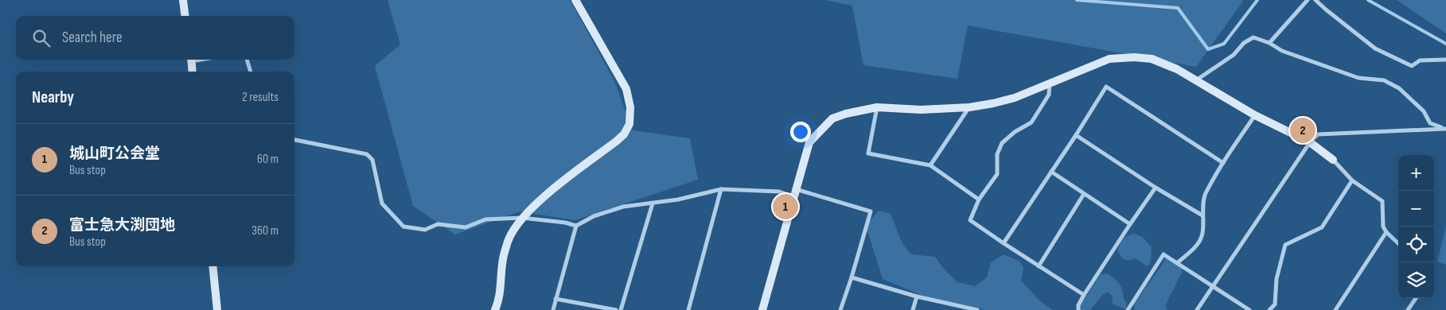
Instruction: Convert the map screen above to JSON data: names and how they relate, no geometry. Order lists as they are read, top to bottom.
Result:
{
  "page": {
    "search": "Search here",
    "heading": ["Nearby", "2 results"],
    "pins": ["2", "1"],
    "list": [
      {
        "mark": "1",
        "name": "城山町公会堂",
        "note": "Bus stop",
        "value": "60 m"
      },
      {
        "mark": "2",
        "name": "富士急大渕団地",
        "note": "Bus stop",
        "value": "360 m"
      }
    ],
    "map_buttons": ["+", "−"]
  }
}
